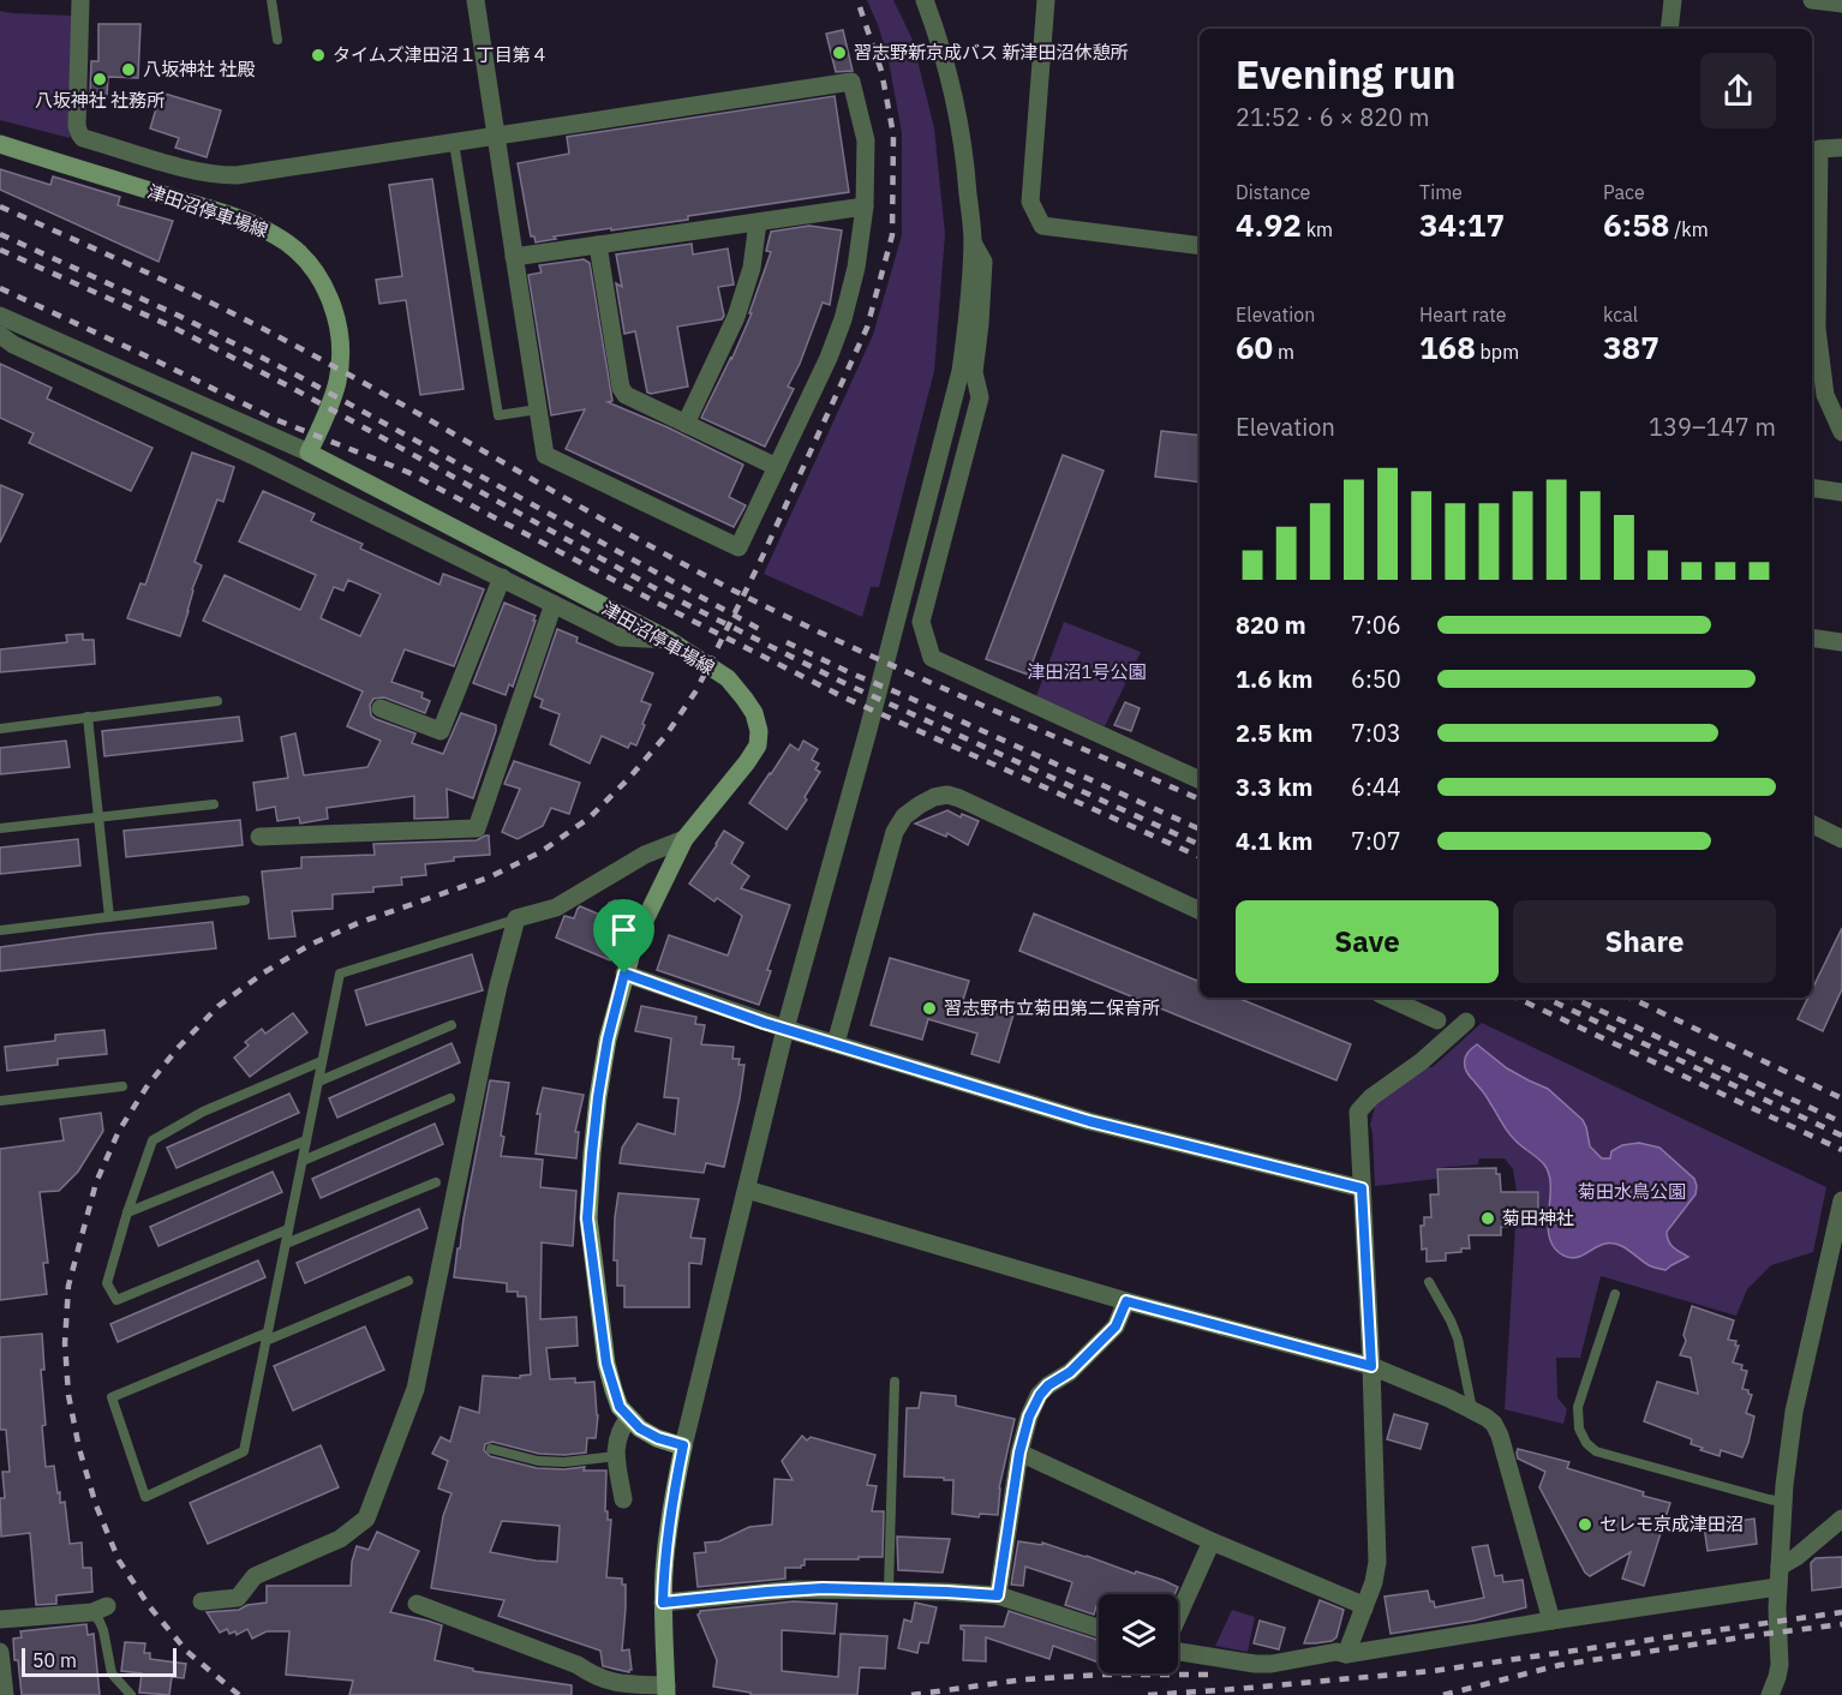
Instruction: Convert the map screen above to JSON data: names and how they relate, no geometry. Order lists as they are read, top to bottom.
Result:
{
  "streets": {
    "main road": ["津田沼停車場線"]
  },
  "parks": ["津田沼1号公園", "菊田水鳥公園"],
  "places": [
    "習志野新京成バス 新津田沼休憩所",
    "タイムズ津田沼１丁目第４",
    "八坂神社 社殿",
    "八坂神社 社務所",
    "習志野市立菊田第二保育所",
    "菊田神社",
    "セレモ京成津田沼"
  ],
  "scale_bar": "50 m",
  "page": {
    "heading": ["Evening run", "21:52 · 6 × 820 m"],
    "stats": [
      ["Distance", "4.92 km"],
      ["Time", "34:17"],
      ["Pace", "6:58 /km"],
      ["Elevation", "60 m"],
      ["Heart rate", "168 bpm"],
      ["kcal", "387"]
    ],
    "chart": ["Elevation", "139–147 m"],
    "list": [
      {
        "name": "820 m",
        "note": "7:06"
      },
      {
        "name": "1.6 km",
        "note": "6:50"
      },
      {
        "name": "2.5 km",
        "note": "7:03"
      },
      {
        "name": "3.3 km",
        "note": "6:44"
      },
      {
        "name": "4.1 km",
        "note": "7:07"
      }
    ],
    "buttons": ["Save", "Share"],
    "scale": "50 m"
  }
}
